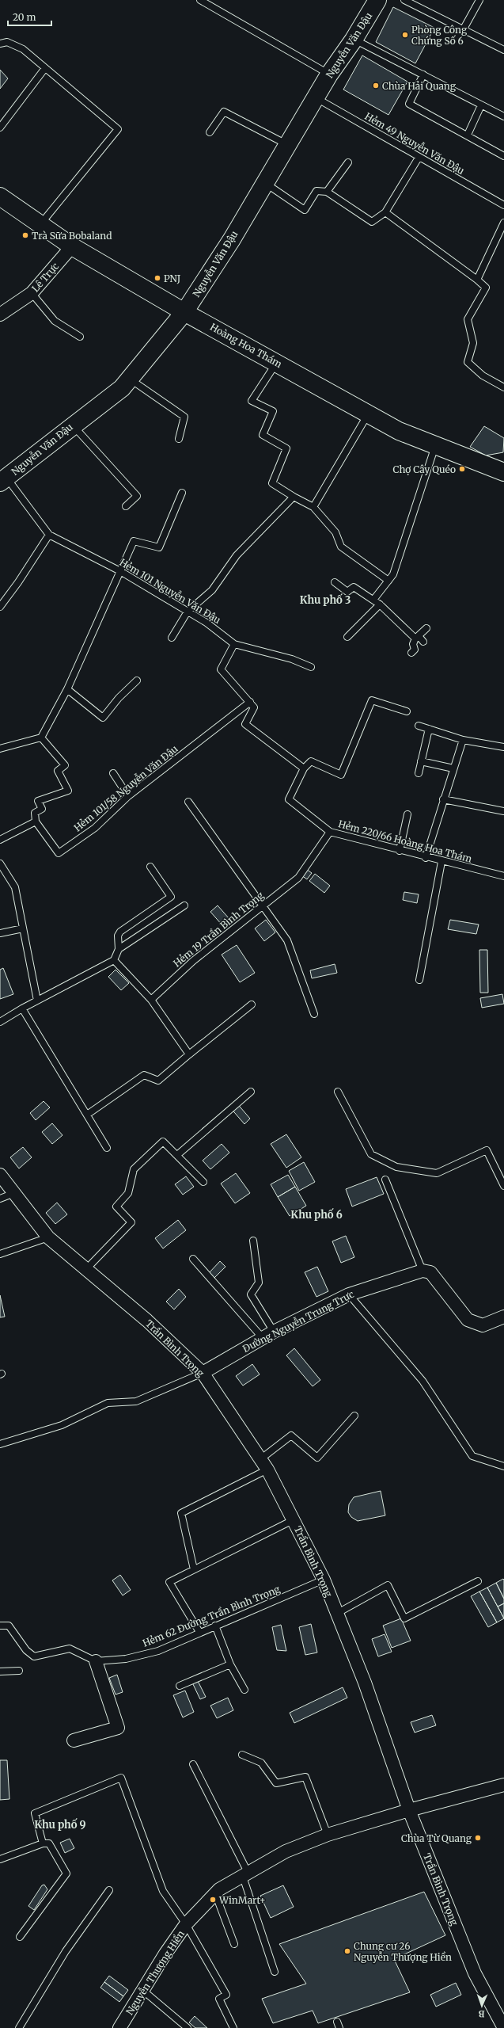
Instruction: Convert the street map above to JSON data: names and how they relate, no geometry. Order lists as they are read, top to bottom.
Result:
{
  "streets": {
    "street": [
      "Nguyễn Văn Đậu",
      "Lê Trực",
      "Hoàng Hoa Thám",
      "Đường Nguyễn Trung Trực",
      "Trần Bình Trọng",
      "Nguyễn Thượng Hiền"
    ],
    "lane": [
      "Hẻm 49 Nguyễn Văn Đậu",
      "Hẻm 101 Nguyễn Văn Đậu",
      "Hẻm 101/58 Nguyễn Văn Đậu",
      "Hẻm 220/66 Hoàng Hoa Thám",
      "Hẻm 19 Trần Bình Trọng",
      "Hẻm 62 Đường Trần Bình Trọng"
    ]
  },
  "crossings": [
    ["Nguyễn Văn Đậu", "Hẻm 49 Nguyễn Văn Đậu"],
    ["Nguyễn Văn Đậu", "Hoàng Hoa Thám"],
    ["Nguyễn Văn Đậu", "Hẻm 101 Nguyễn Văn Đậu"],
    ["Lê Trực", "Hoàng Hoa Thám"],
    ["Hẻm 220/66 Hoàng Hoa Thám", "Hẻm 19 Trần Bình Trọng"],
    ["Đường Nguyễn Trung Trực", "Trần Bình Trọng"],
    ["Trần Bình Trọng", "Hẻm 62 Đường Trần Bình Trọng"],
    ["Trần Bình Trọng", "Nguyễn Thượng Hiền"]
  ],
  "districts": ["Khu phố 3", "Khu phố 6", "Khu phố 9"],
  "places": [
    "Phòng Công Chứng Số 6",
    "Chùa Hải Quang",
    "Trà Sữa Bobaland",
    "PNJ",
    "Chợ Cây Quéo",
    "Chùa Từ Quang",
    "WinMart+",
    "Chung cư 26 Nguyễn Thượng Hiền"
  ],
  "scale_bar": "20 m",
  "north": "bottom"
}
